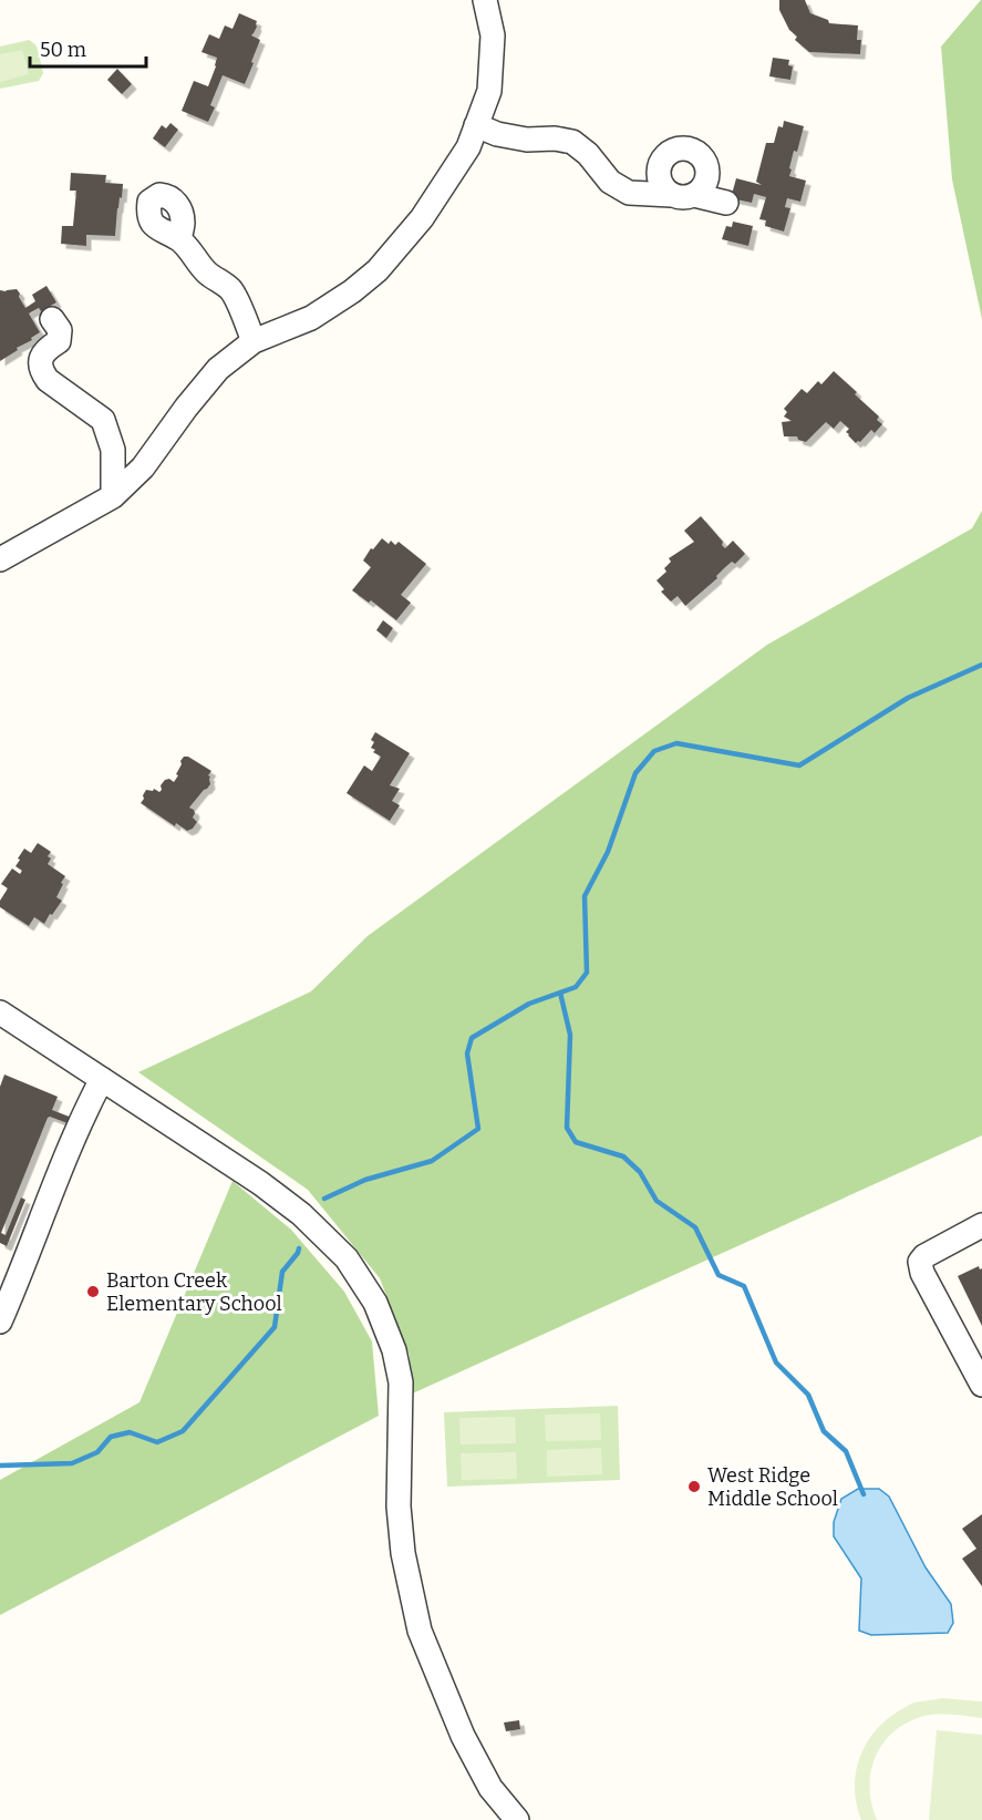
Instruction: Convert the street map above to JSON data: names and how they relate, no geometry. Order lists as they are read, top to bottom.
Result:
{
  "places": ["Barton Creek Elementary School", "West Ridge Middle School"],
  "scale_bar": "50 m"
}
